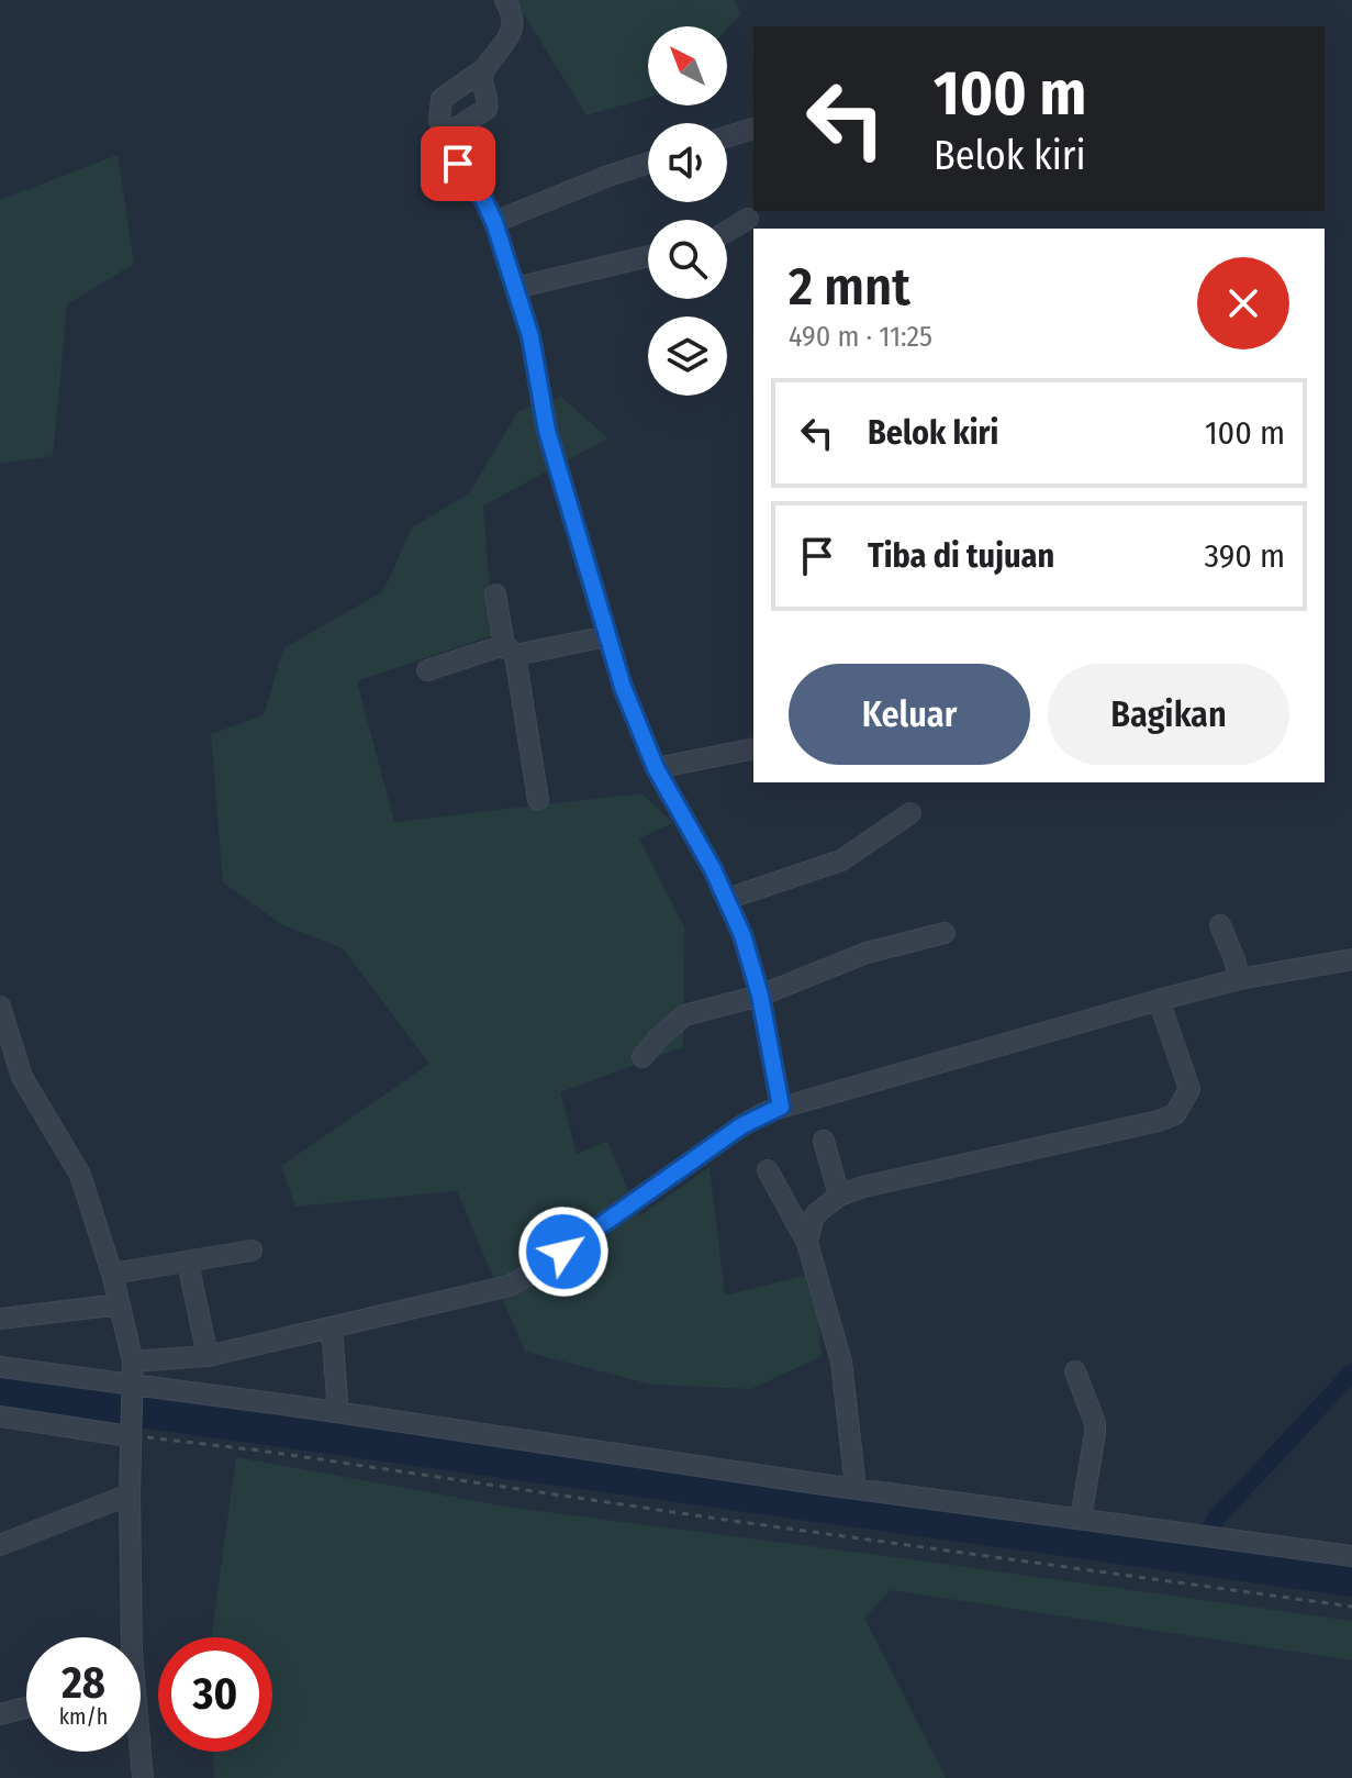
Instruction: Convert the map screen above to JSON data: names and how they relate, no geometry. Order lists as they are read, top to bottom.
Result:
{
  "north": "top left",
  "page": {
    "turn": ["100 m", "Belok kiri"],
    "heading": ["2 mnt", "490 m · 11:25"],
    "list": [
      {
        "name": "Belok kiri",
        "value": "100 m"
      },
      {
        "name": "Tiba di tujuan",
        "value": "390 m"
      }
    ],
    "buttons": ["Keluar", "Bagikan"],
    "speed": "28 km/h",
    "limit": "30"
  }
}
